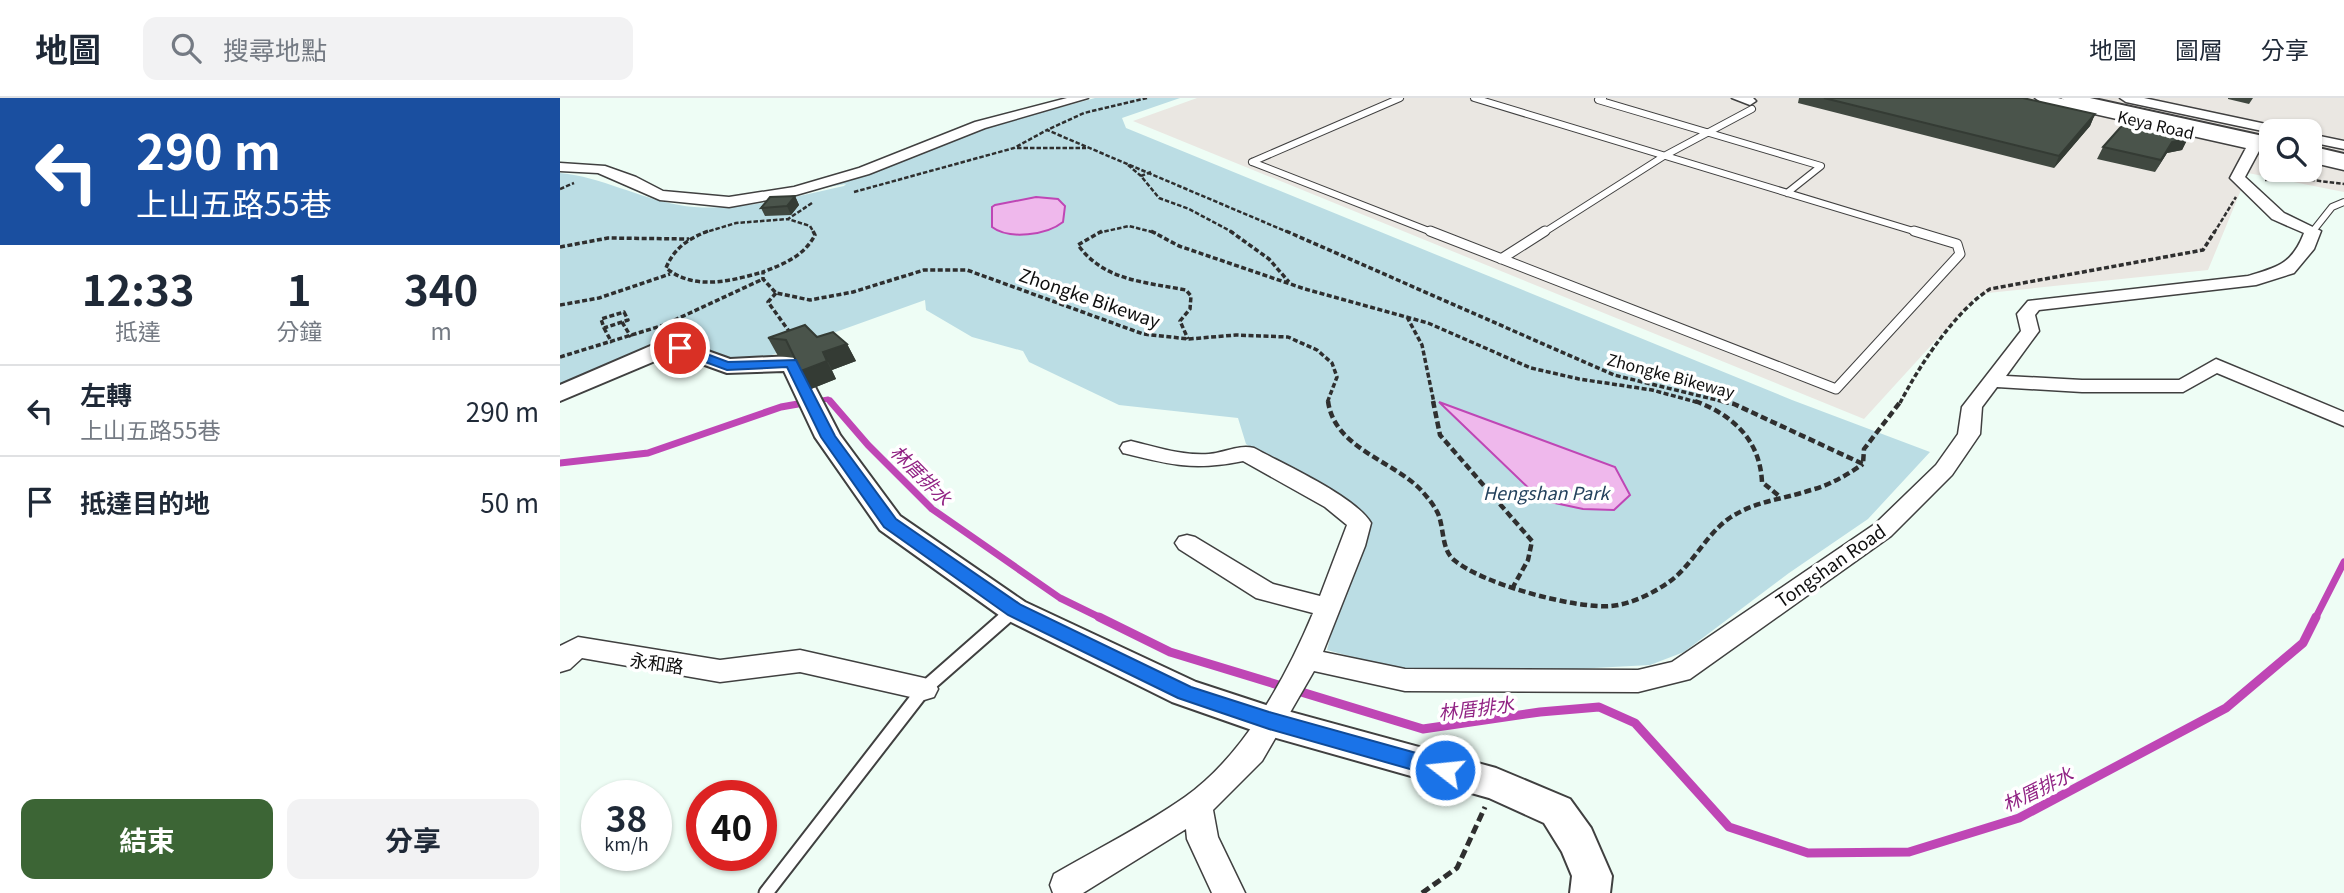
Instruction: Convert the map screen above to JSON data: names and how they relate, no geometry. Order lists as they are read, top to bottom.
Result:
{
  "streets": {
    "street": ["Keya Road", "Tongshan Road", "永和路"],
    "path": ["Zhongke Bikeway"]
  },
  "water": ["林厝排水"],
  "parks": ["Hengshan Park"],
  "page": {
    "header": "地圖",
    "search": "搜尋地點",
    "nav": ["地圖", "圖層", "分享"],
    "turn": ["290 m", "上山五路55巷"],
    "eta": [
      "12:33",
      "抵達",
      "1",
      "分鐘",
      "340",
      "m"
    ],
    "list": [
      {
        "name": "左轉",
        "note": "上山五路55巷",
        "value": "290 m"
      },
      {
        "name": "抵達目的地",
        "value": "50 m"
      }
    ],
    "speed": "38 km/h",
    "limit": "40",
    "buttons": ["結束", "分享"]
  }
}
